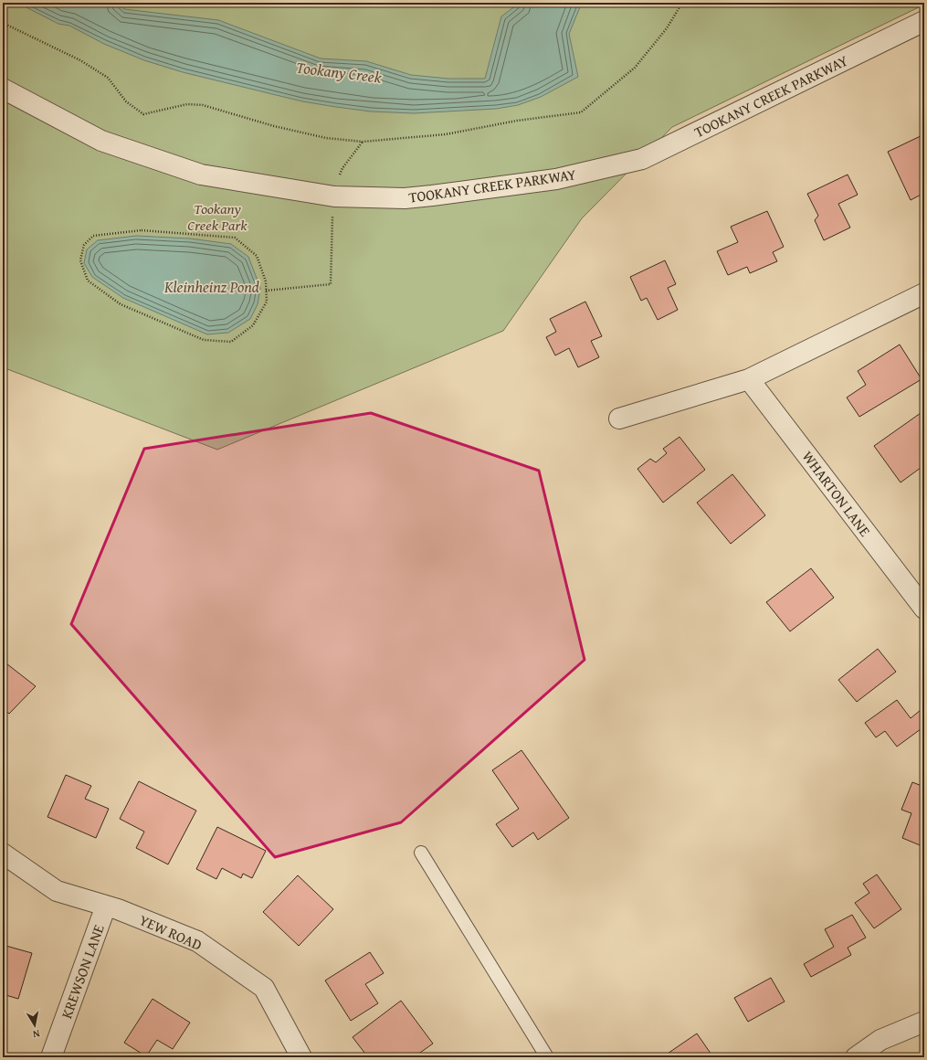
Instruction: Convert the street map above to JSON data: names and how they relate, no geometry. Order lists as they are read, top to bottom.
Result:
{
  "streets": {
    "street": [
      "TOOKANY CREEK PARKWAY",
      "WHARTON LANE",
      "YEW ROAD",
      "KREWSON LANE"
    ]
  },
  "crossings": [
    ["YEW ROAD", "KREWSON LANE"]
  ],
  "water": ["Tookany Creek", "Kleinheinz Pond"],
  "parks": ["Tookany Creek Park"],
  "north": "bottom"
}
